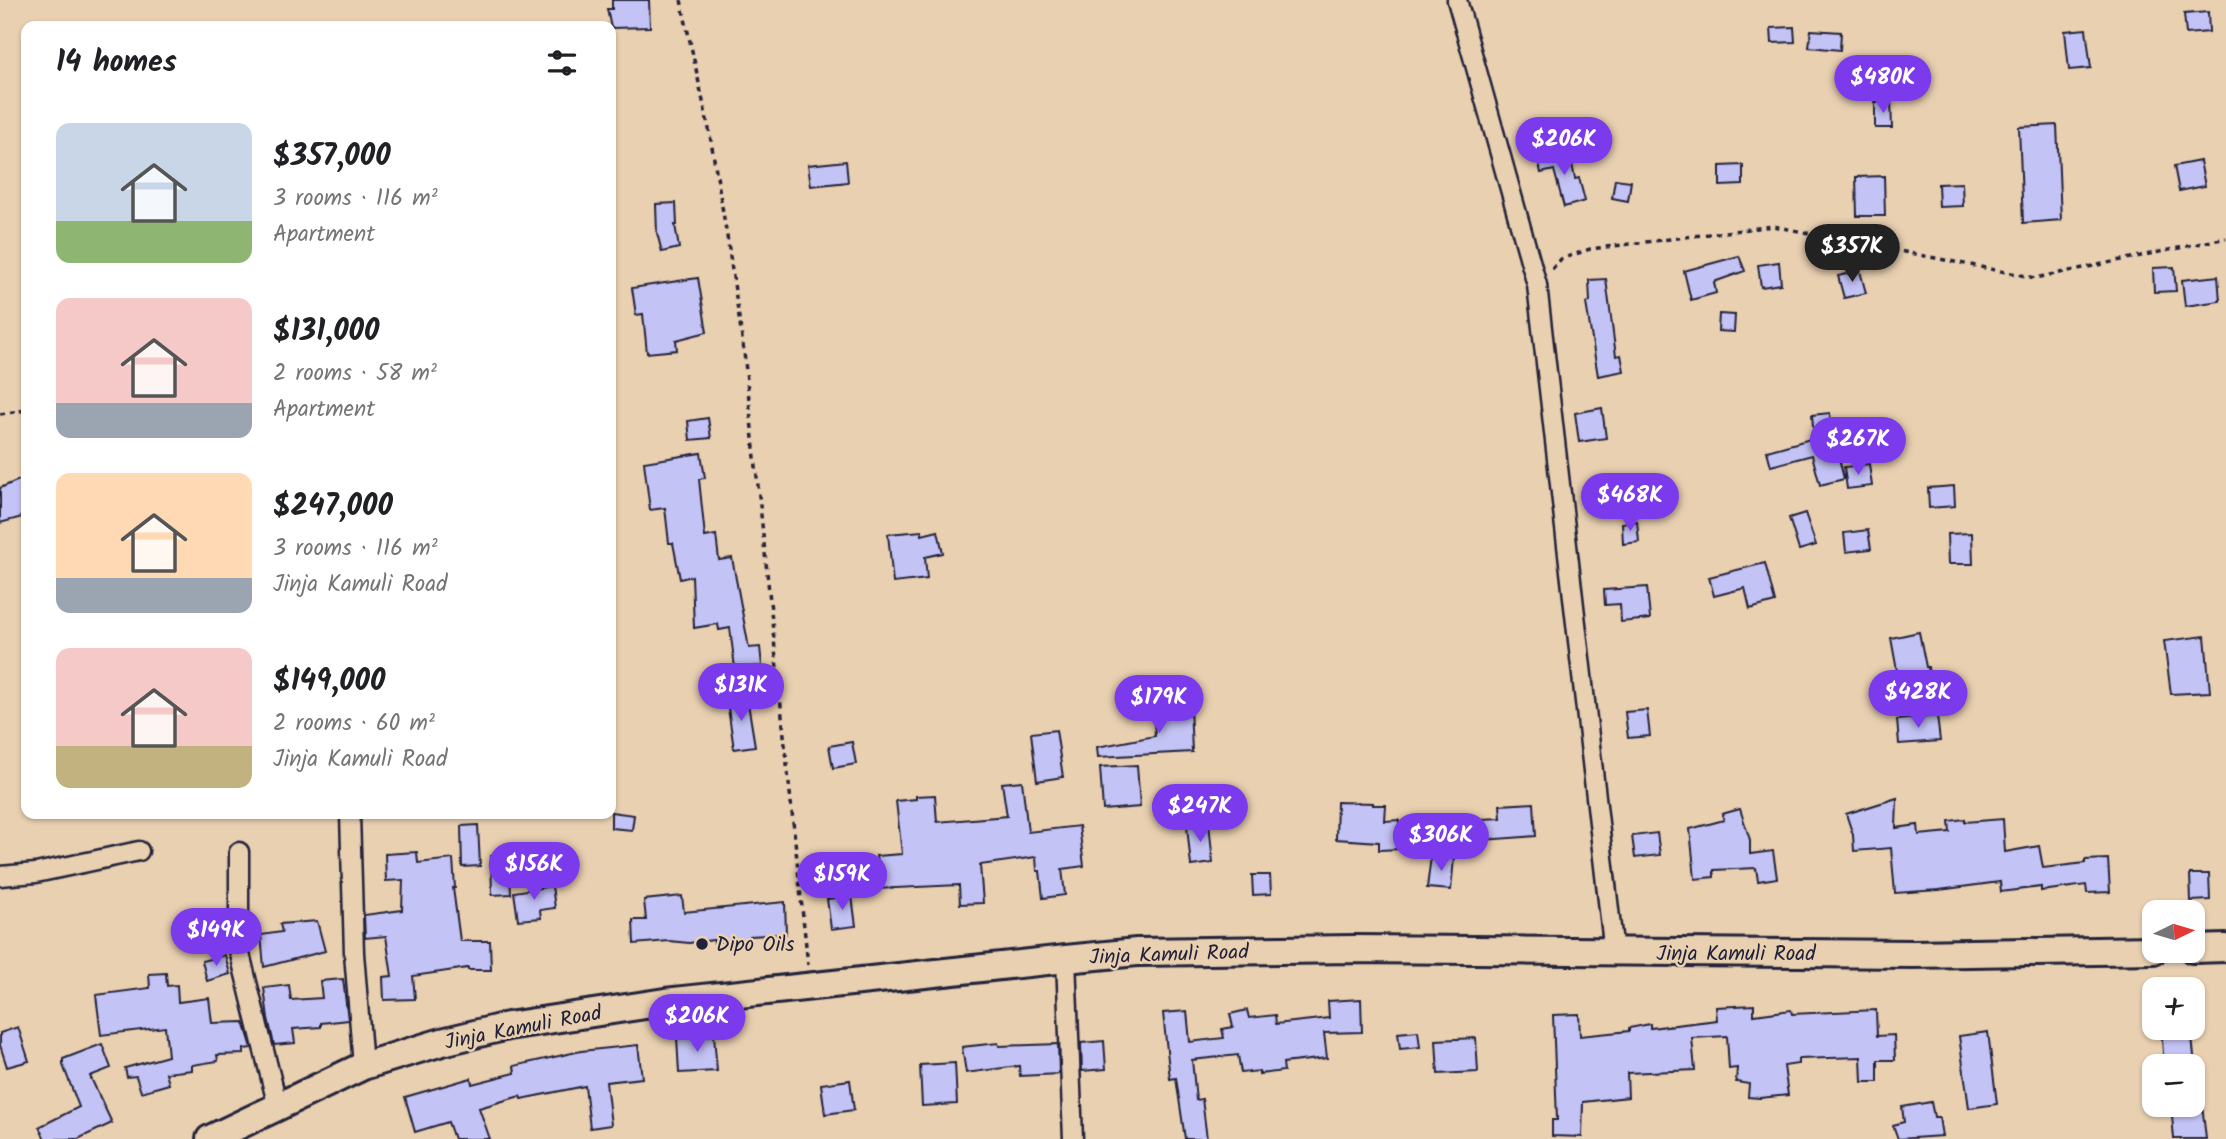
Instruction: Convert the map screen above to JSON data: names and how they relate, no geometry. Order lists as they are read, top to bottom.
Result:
{
  "streets": {
    "main road": ["Jinja Kamuli Road"]
  },
  "places": ["Dipo Oils"],
  "north": "right",
  "page": {
    "heading": "14 homes",
    "price": [
      "$480K",
      "$206K",
      "$357K",
      "$267K",
      "$468K",
      "$131K",
      "$428K",
      "$179K",
      "$247K",
      "$306K",
      "$156K",
      "$159K",
      "$149K",
      "$206K"
    ],
    "list": [
      {
        "name": "$357,000",
        "note": "3 rooms · 116 m² · Apartment"
      },
      {
        "name": "$131,000",
        "note": "2 rooms · 58 m² · Apartment"
      },
      {
        "name": "$247,000",
        "note": "3 rooms · 116 m² · Jinja Kamuli Road"
      },
      {
        "name": "$149,000",
        "note": "2 rooms · 60 m² · Jinja Kamuli Road"
      }
    ],
    "map_buttons": ["+", "−"]
  }
}
